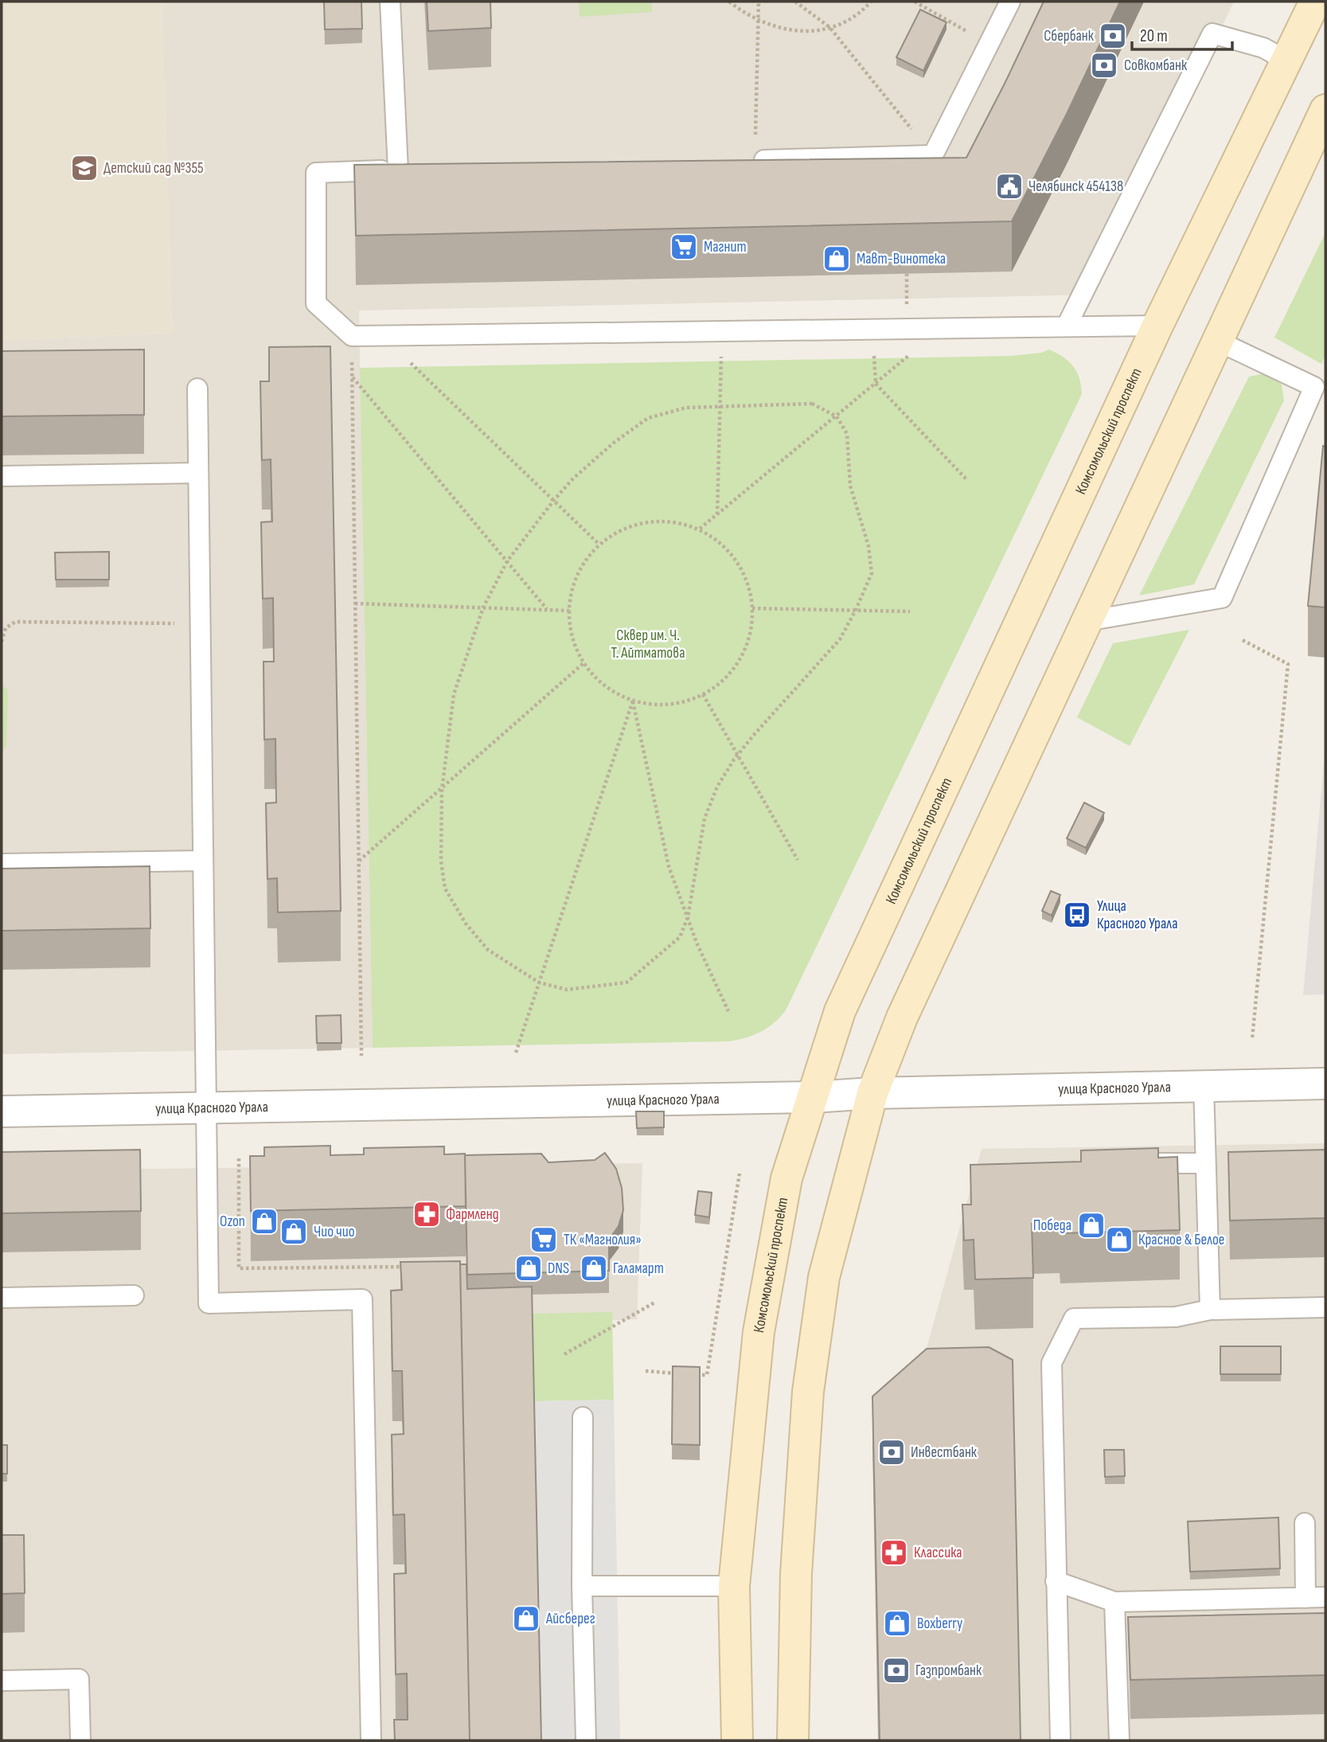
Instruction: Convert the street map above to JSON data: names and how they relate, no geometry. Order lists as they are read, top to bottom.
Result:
{
  "streets": {
    "main road": ["Комсомольский проспект"],
    "street": ["улица Красного Урала"]
  },
  "crossings": [
    ["Комсомольский проспект", "улица Красного Урала"]
  ],
  "parks": ["Сквер им. Ч. Т. Айтматова"],
  "places": {
    "bank": [
      "Сбербанк",
      "Совкомбанк",
      "Инвестбанк",
      "Газпромбанк"
    ],
    "school or university": ["Детский сад №355"],
    "public building": ["Челябинск 454138"],
    "supermarket": ["Магнит", "ТК «Магнолия»"],
    "shop": [
      "Мавт-Винотека",
      "Ozon",
      "Победа",
      "Чио чио",
      "Красное & Белое",
      "DNS",
      "Галамарт",
      "Айсберег",
      "Boxberry"
    ],
    "bus stop": ["Улица Красного Урала"],
    "pharmacy": ["Фармленд", "Классика"]
  },
  "scale_bar": "20 m"
}
